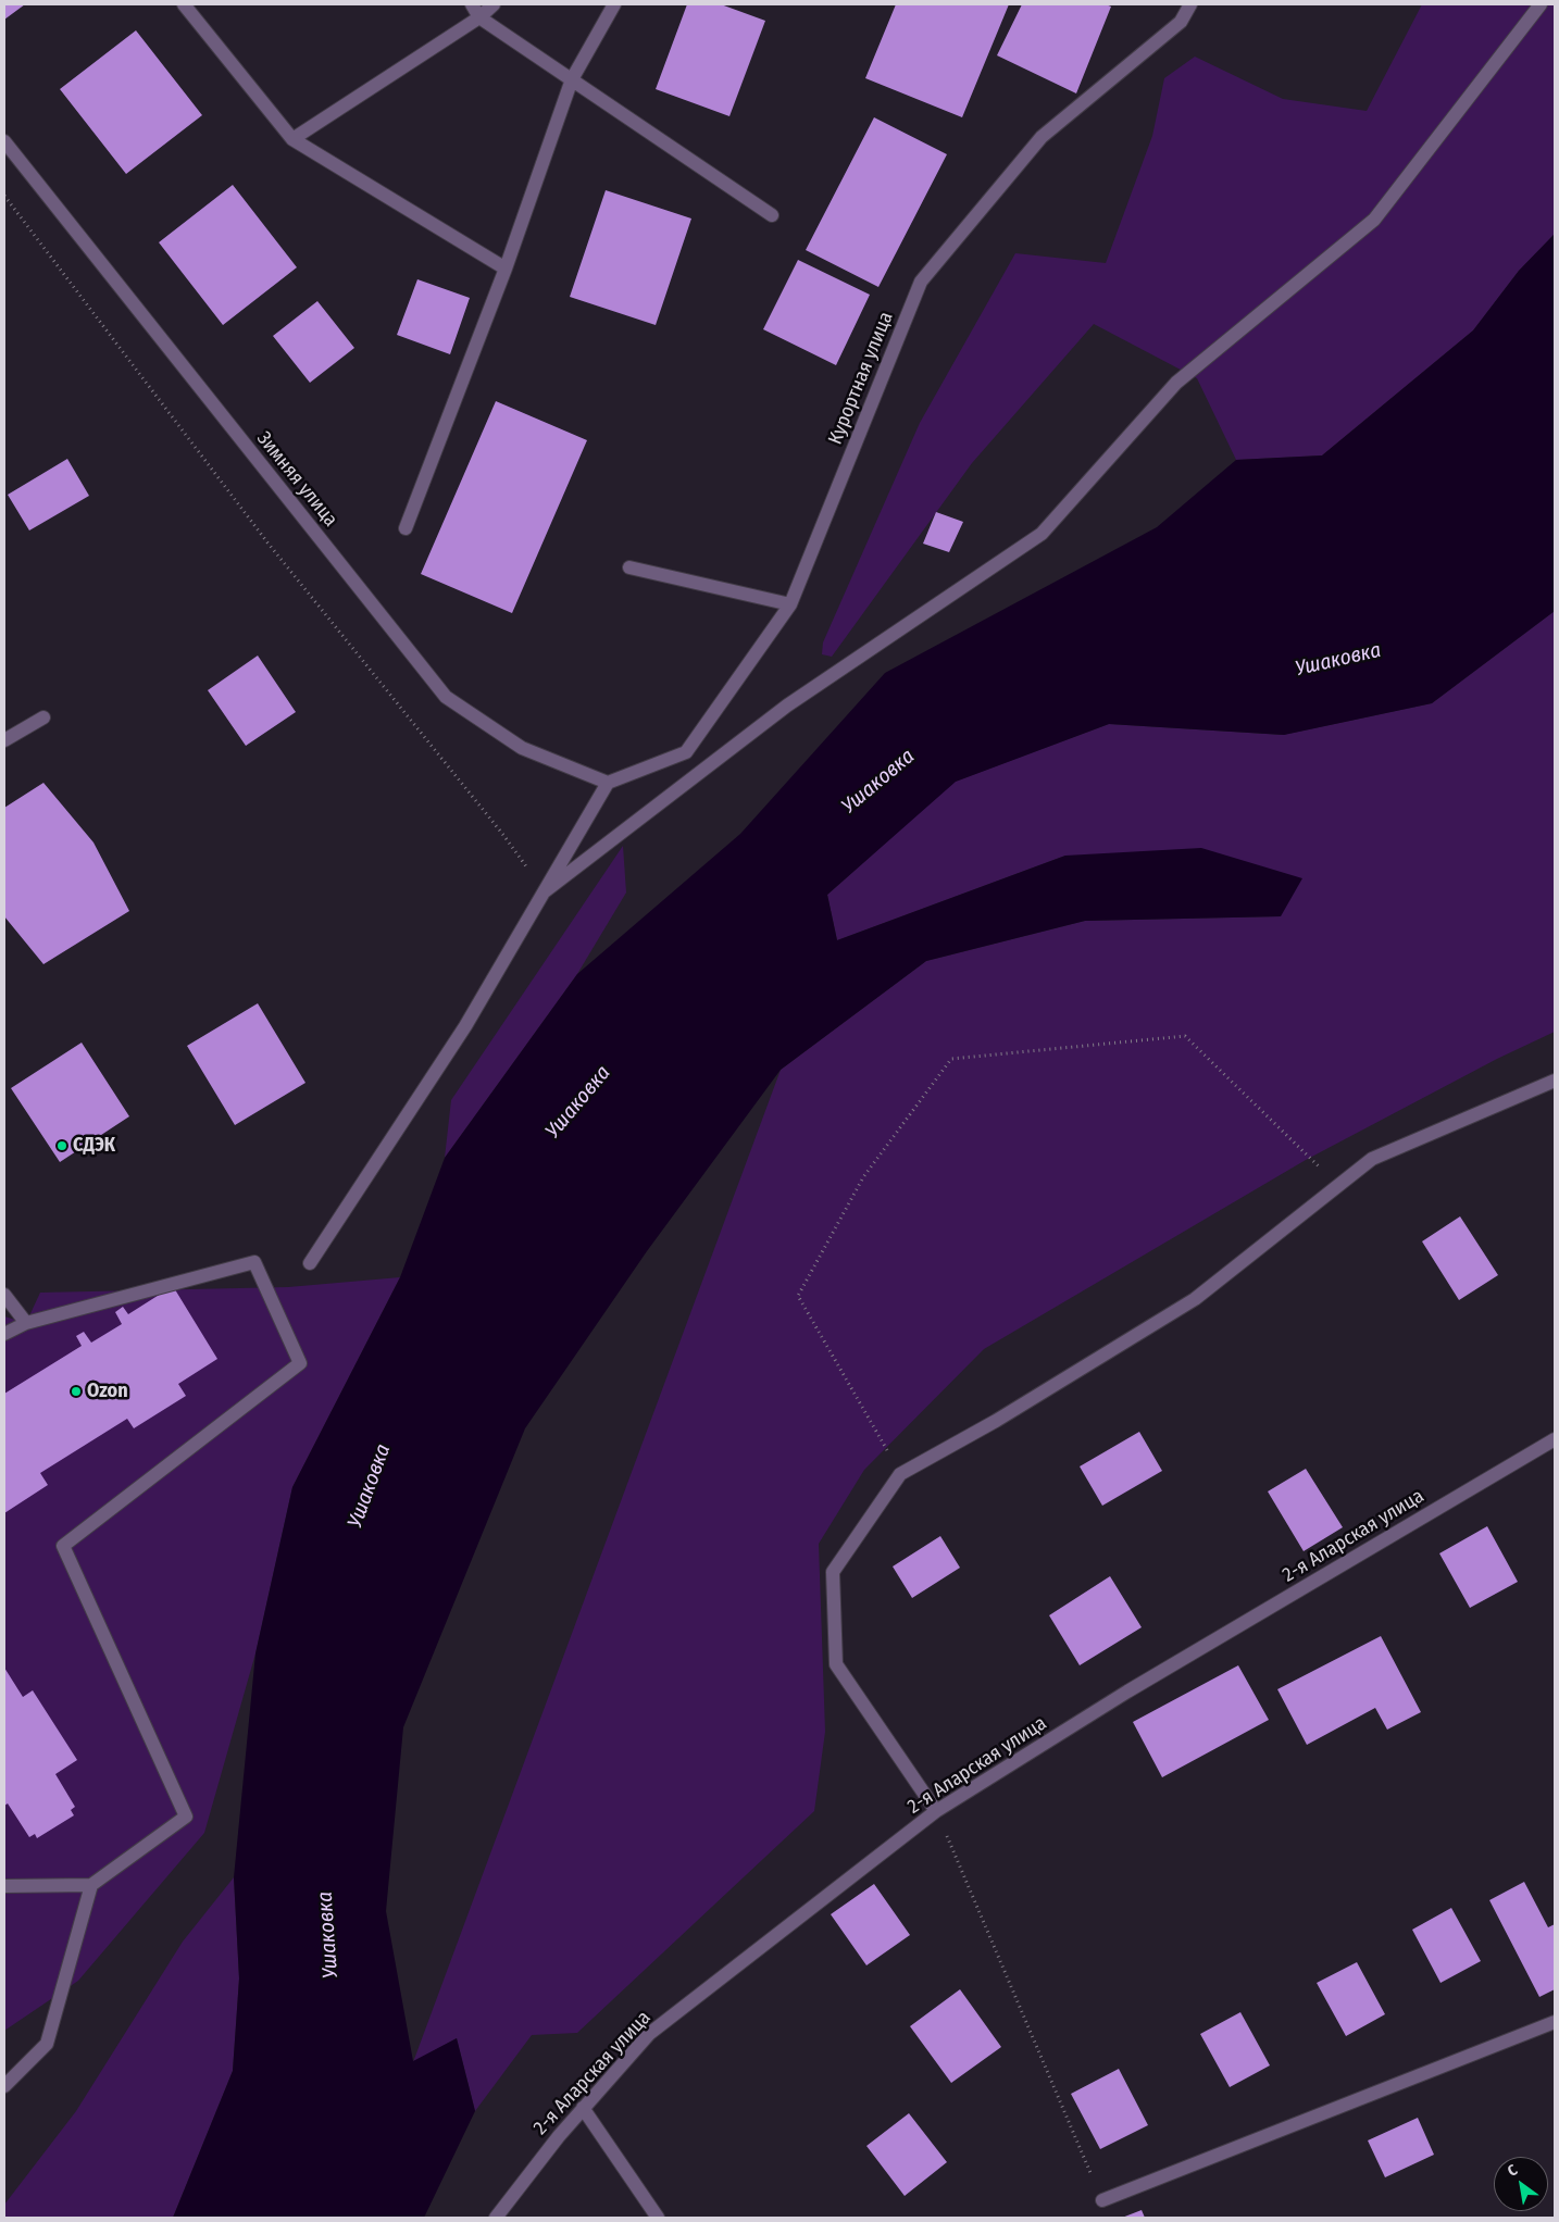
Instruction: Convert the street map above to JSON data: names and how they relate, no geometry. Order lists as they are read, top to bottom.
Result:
{
  "streets": {
    "street": ["Курортная улица", "Зимняя улица", "2-я Аларская улица"]
  },
  "crossings": [
    ["Курортная улица", "Зимняя улица"]
  ],
  "water": ["Ушаковка"],
  "places": ["СДЭК", "Ozon"],
  "north": "top left"
}
